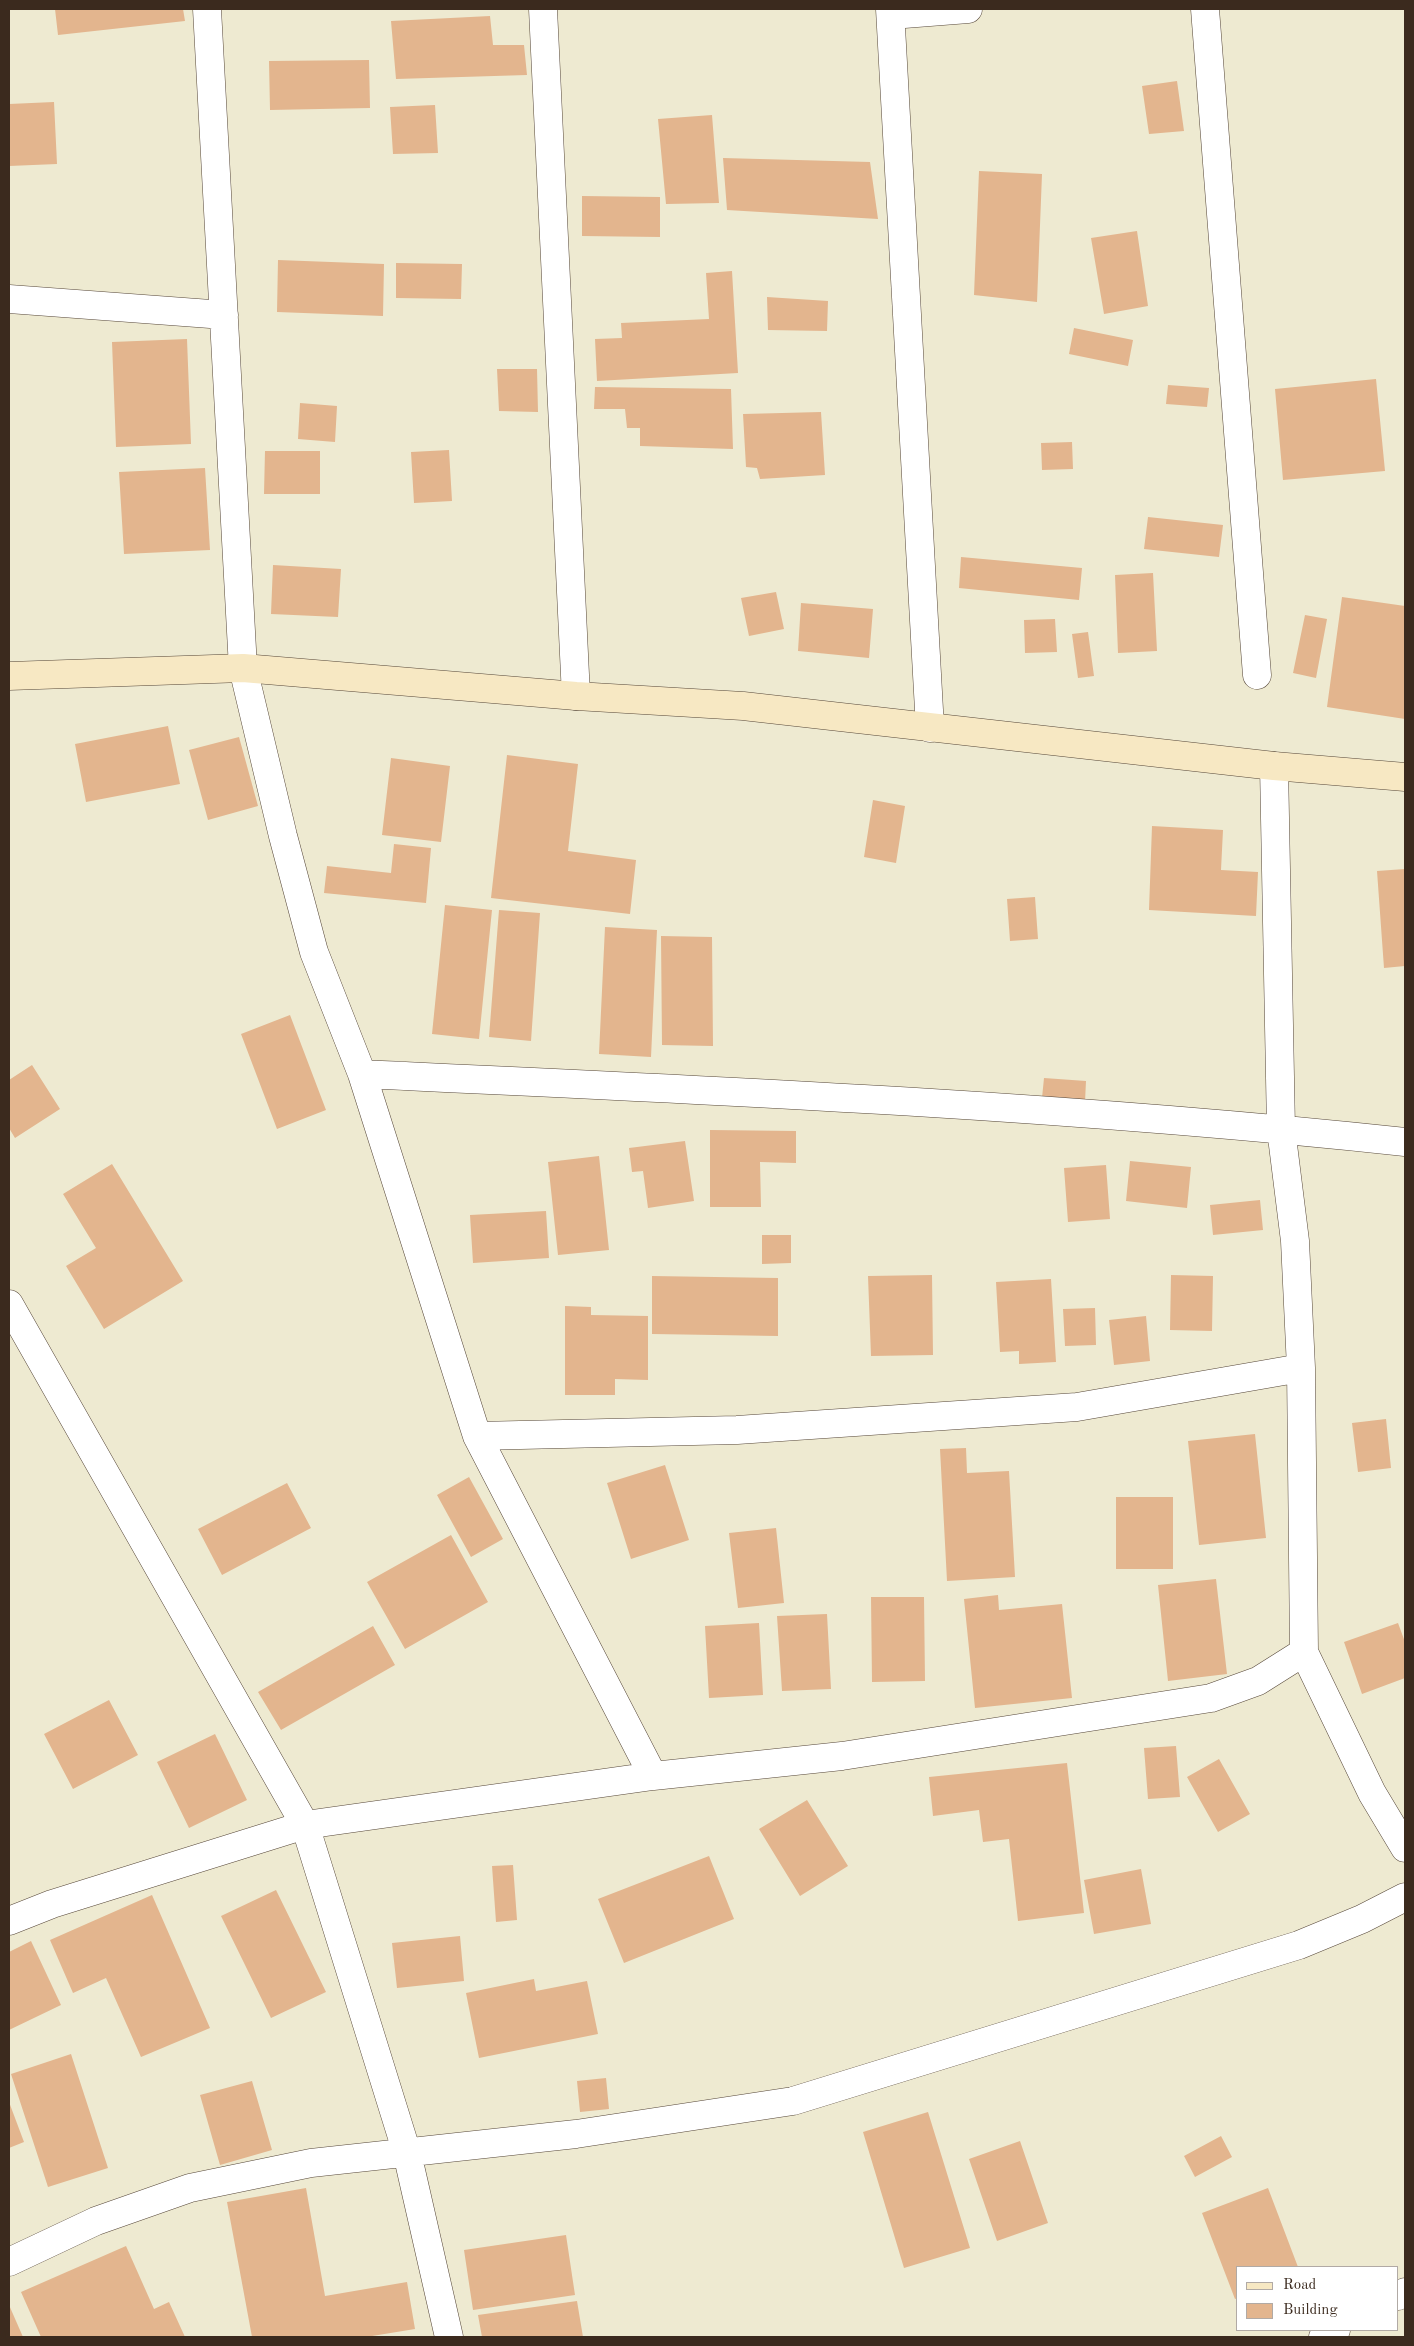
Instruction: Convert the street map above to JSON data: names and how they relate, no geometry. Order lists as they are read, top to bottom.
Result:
{
  "legend": ["Road", "Building"]
}
